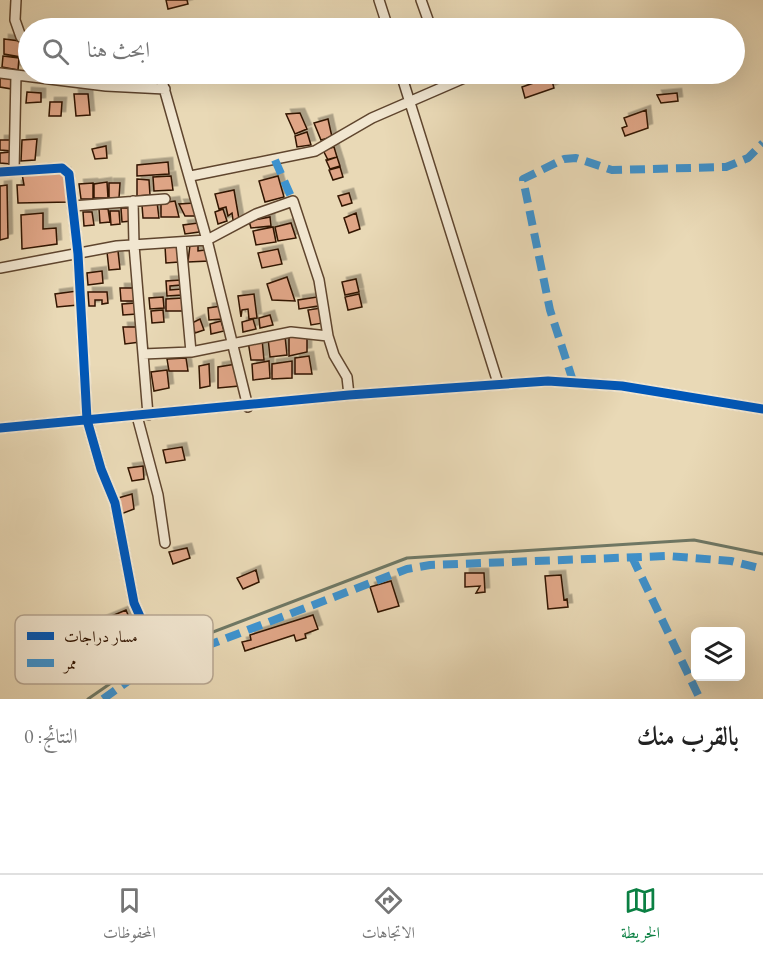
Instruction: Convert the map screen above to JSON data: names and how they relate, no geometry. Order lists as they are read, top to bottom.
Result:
{
  "legend": ["مسار دراجات", "ممر"],
  "page": {
    "search": "ابحث هنا",
    "heading": ["بالقرب منك", "النتائج: 0"],
    "nav": ["الخريطة", "الاتجاهات", "المحفوظات"]
  }
}
